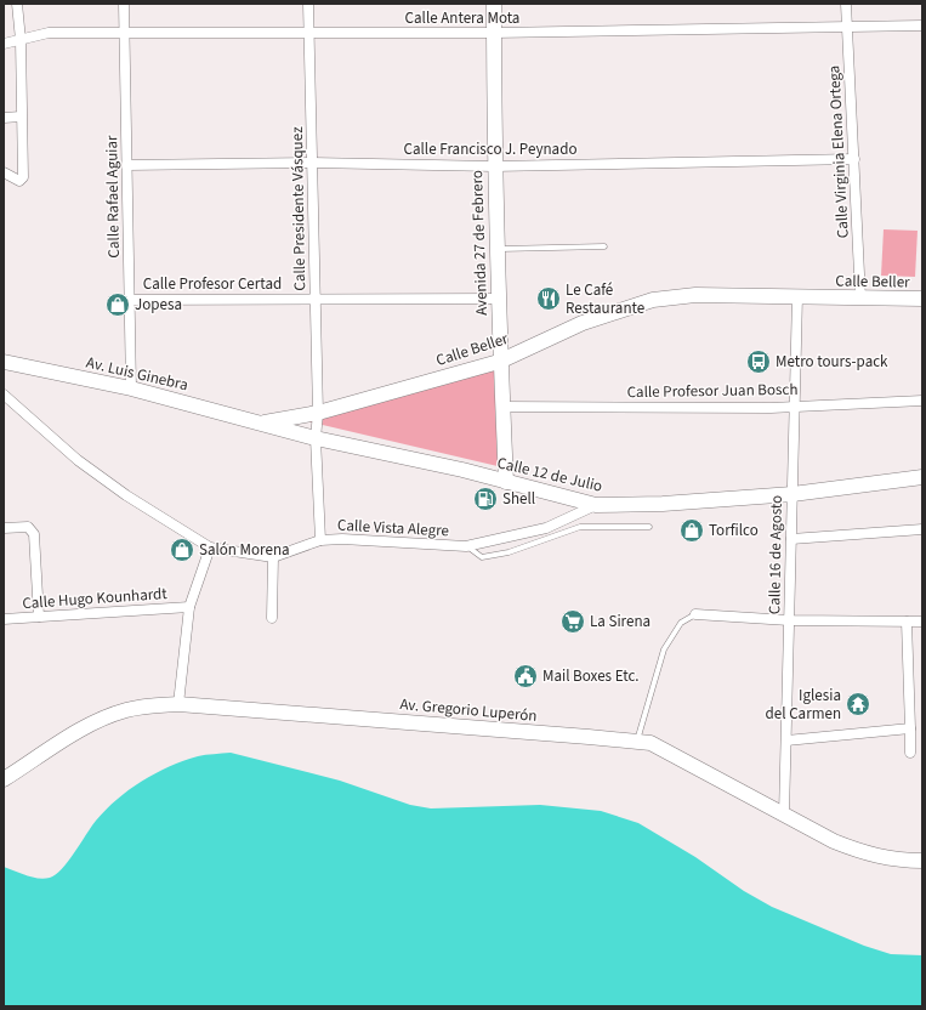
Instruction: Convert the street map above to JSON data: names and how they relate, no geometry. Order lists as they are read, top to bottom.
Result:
{
  "streets": {
    "street": [
      "Calle Antera Mota",
      "Calle Francisco J. Peynado",
      "Calle Virginia Elena Ortega",
      "Calle Rafael Aguiar",
      "Calle Presidente Vásquez",
      "Avenida 27 de Febrero",
      "Calle Beller",
      "Calle Profesor Certad",
      "Av. Luis Ginebra",
      "Calle Profesor Juan Bosch",
      "Calle 12 de Julio",
      "Calle Vista Alegre",
      "Calle 16 de Agosto",
      "Calle Hugo Kounhardt",
      "Av. Gregorio Luperón"
    ]
  },
  "crossings": [
    ["Calle Antera Mota", "Calle Virginia Elena Ortega"],
    ["Calle Antera Mota", "Calle Rafael Aguiar"],
    ["Calle Antera Mota", "Calle Presidente Vásquez"],
    ["Calle Antera Mota", "Avenida 27 de Febrero"],
    ["Calle Francisco J. Peynado", "Calle Virginia Elena Ortega"],
    ["Calle Francisco J. Peynado", "Calle Rafael Aguiar"],
    ["Calle Francisco J. Peynado", "Calle Presidente Vásquez"],
    ["Calle Francisco J. Peynado", "Avenida 27 de Febrero"],
    ["Calle Virginia Elena Ortega", "Calle Beller"],
    ["Calle Rafael Aguiar", "Calle Profesor Certad"],
    ["Calle Rafael Aguiar", "Av. Luis Ginebra"],
    ["Calle Presidente Vásquez", "Calle Beller"],
    ["Calle Presidente Vásquez", "Calle Profesor Certad"],
    ["Calle Presidente Vásquez", "Calle 12 de Julio"],
    ["Avenida 27 de Febrero", "Calle Beller"],
    ["Avenida 27 de Febrero", "Calle Profesor Certad"],
    ["Avenida 27 de Febrero", "Calle Profesor Juan Bosch"],
    ["Avenida 27 de Febrero", "Calle 12 de Julio"],
    ["Calle Beller", "Av. Luis Ginebra"],
    ["Calle Beller", "Calle 12 de Julio"],
    ["Calle Beller", "Calle 16 de Agosto"],
    ["Av. Luis Ginebra", "Calle 12 de Julio"],
    ["Calle Profesor Juan Bosch", "Calle 16 de Agosto"],
    ["Calle 12 de Julio", "Calle Vista Alegre"],
    ["Calle 12 de Julio", "Calle 16 de Agosto"],
    ["Calle 16 de Agosto", "Av. Gregorio Luperón"]
  ],
  "places": {
    "restaurant": ["Le Café Restaurante"],
    "shop": ["Jopesa", "Torfilco", "Salón Morena"],
    "bus stop": ["Metro tours-pack"],
    "fuel station": ["Shell"],
    "supermarket": ["La Sirena"],
    "public building": ["Mail Boxes Etc."],
    "temple": ["Iglesia del Carmen"]
  }
}
